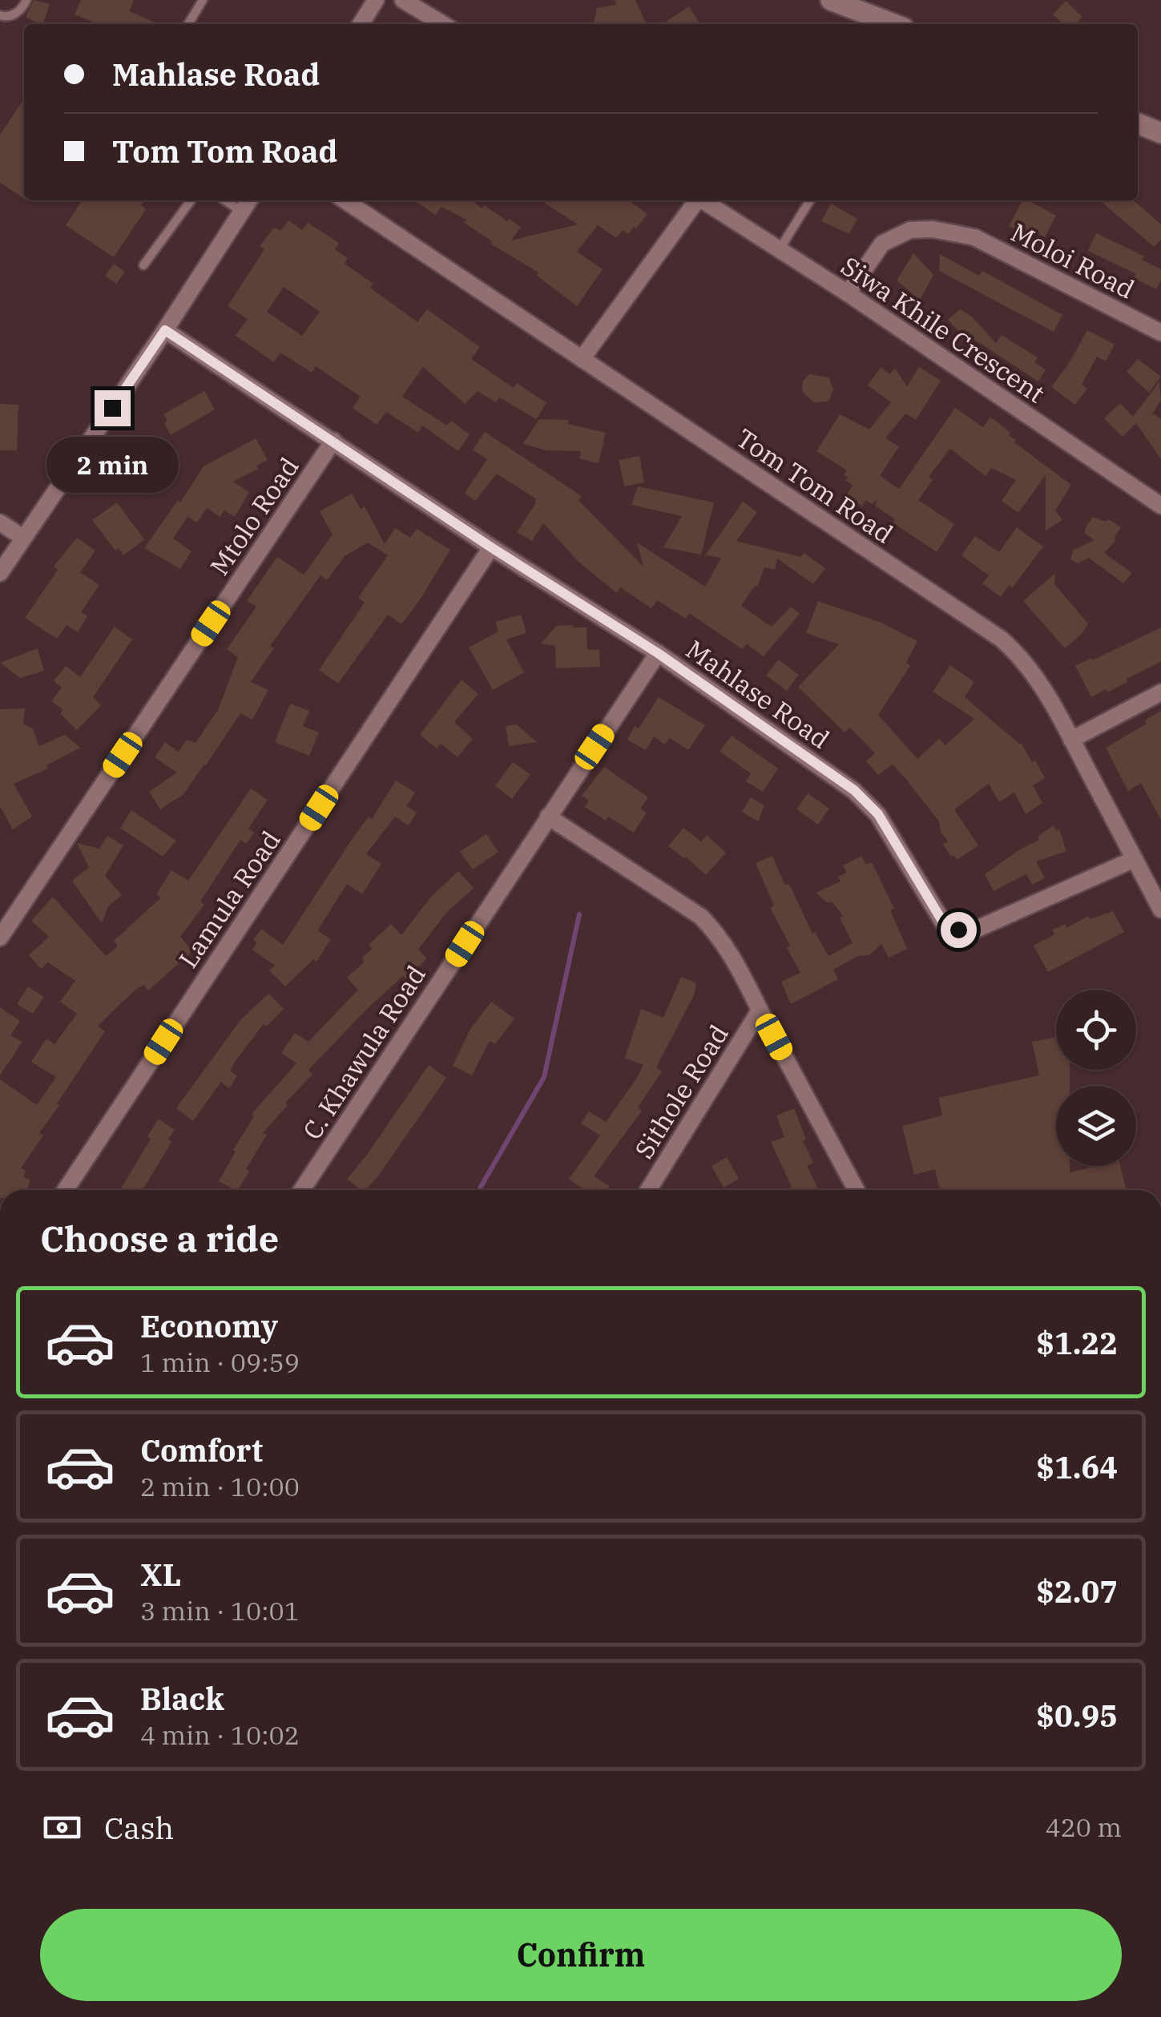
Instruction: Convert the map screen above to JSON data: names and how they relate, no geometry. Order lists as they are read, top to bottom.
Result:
{
  "streets": {
    "street": [
      "Moloi Road",
      "Siwa Khile Crescent",
      "Tom Tom Road",
      "Mtolo Road",
      "Mahlase Road",
      "Lamula Road",
      "C. Khawula Road",
      "Sithole Road"
    ]
  },
  "crossings": [
    ["Moloi Road", "Siwa Khile Crescent"],
    ["Tom Tom Road", "Mahlase Road"],
    ["Mtolo Road", "Mahlase Road"],
    ["Mahlase Road", "Lamula Road"],
    ["Mahlase Road", "C. Khawula Road"]
  ],
  "page": {
    "banner": ["Mahlase Road", "Tom Tom Road"],
    "bubble": "2 min",
    "heading": "Choose a ride",
    "list": [
      {
        "name": "Economy",
        "note": "1 min · 09:59",
        "value": "$1.22"
      },
      {
        "name": "Comfort",
        "note": "2 min · 10:00",
        "value": "$1.64"
      },
      {
        "name": "XL",
        "note": "3 min · 10:01",
        "value": "$2.07"
      },
      {
        "name": "Black",
        "note": "4 min · 10:02",
        "value": "$0.95"
      }
    ],
    "pay": ["Cash", "420 m"],
    "buttons": "Confirm"
  }
}
